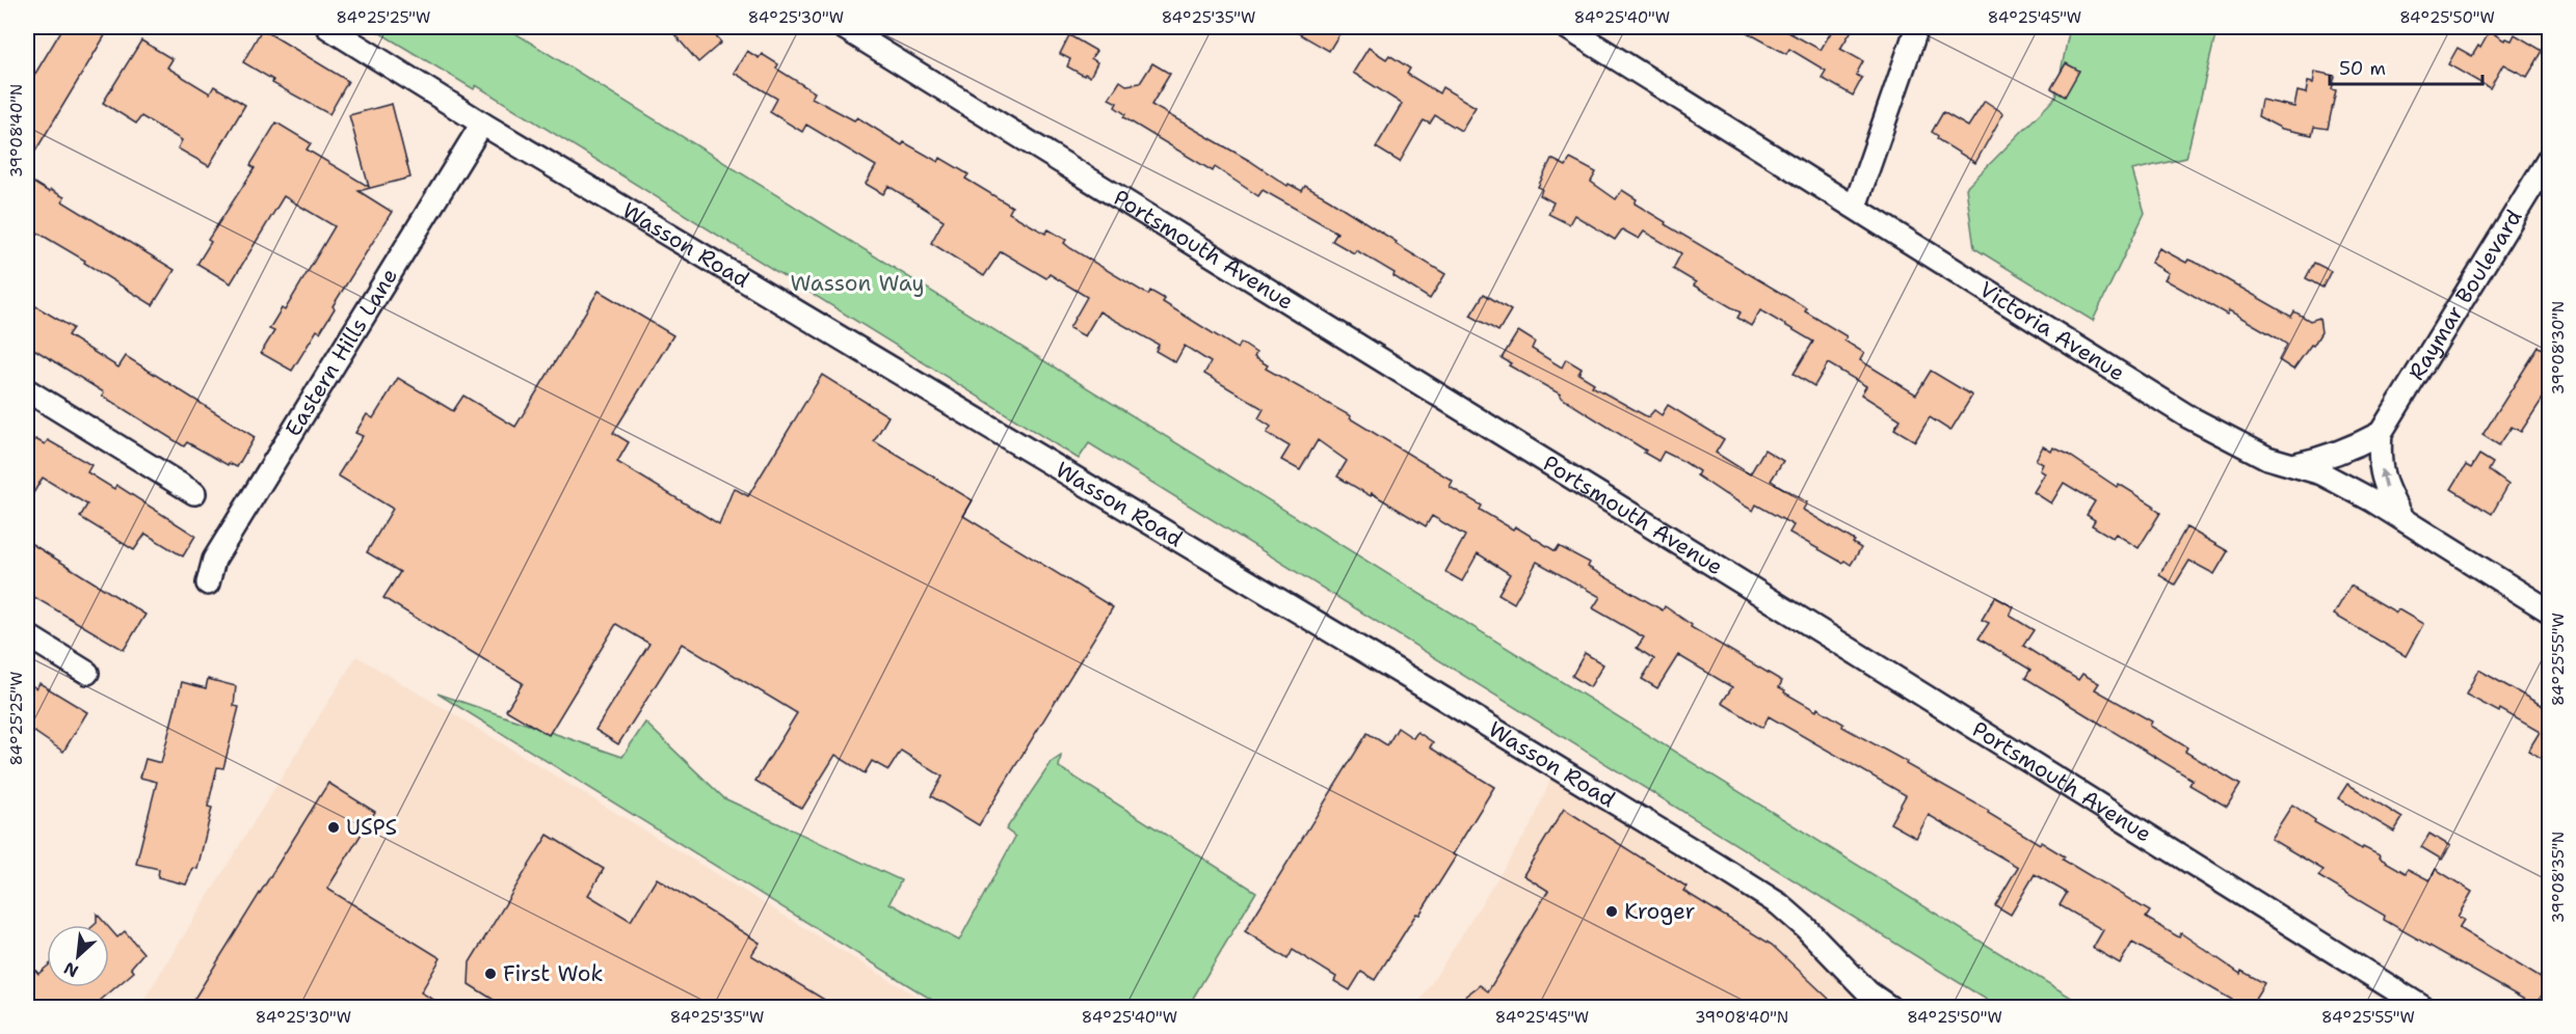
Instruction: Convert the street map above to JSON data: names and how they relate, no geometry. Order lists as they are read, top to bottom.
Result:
{
  "streets": {
    "street": [
      "Wasson Road",
      "Portsmouth Avenue",
      "Raymar Boulevard",
      "Victoria Avenue",
      "Eastern Hills Lane"
    ]
  },
  "crossings": [
    ["Wasson Road", "Eastern Hills Lane"]
  ],
  "parks": ["Wasson Way"],
  "places": ["USPS", "Kroger", "First Wok"],
  "scale_bar": "50 m",
  "north": "bottom left",
  "coordinates": [
    "84°25'25\"W",
    "84°25'30\"W",
    "84°25'35\"W",
    "84°25'40\"W",
    "84°25'45\"W",
    "84°25'50\"W",
    "39°08'40\"N",
    "39°08'30\"N",
    "84°25'55\"W",
    "39°08'35\"N"
  ]
}
